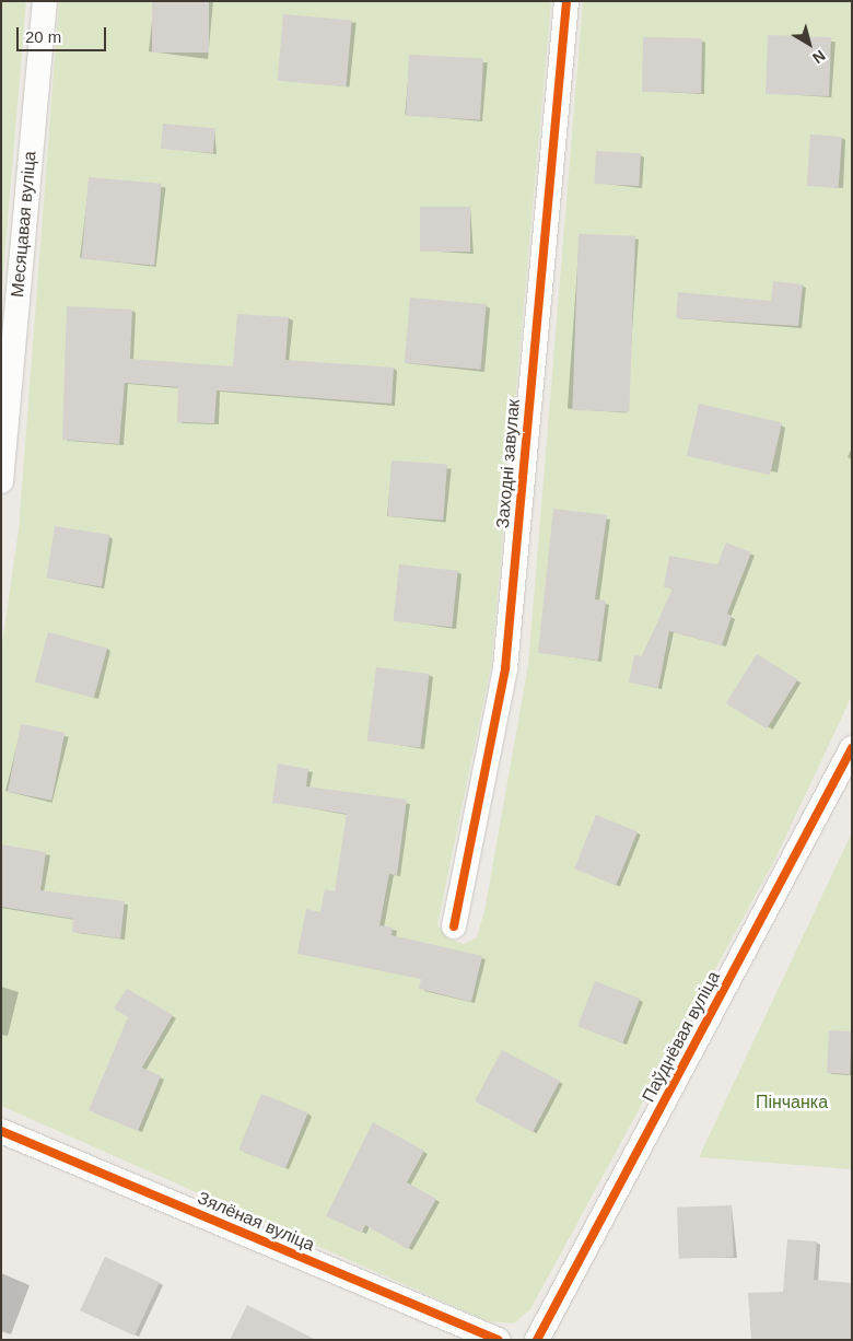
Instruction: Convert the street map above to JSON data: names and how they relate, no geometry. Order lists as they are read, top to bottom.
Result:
{
  "streets": {
    "street": [
      "Месяцавая вуліца",
      "Заходні завулак",
      "Паўднёвая вуліца",
      "Зялёная вуліца"
    ]
  },
  "parks": ["Пінчанка"],
  "scale_bar": "20 m",
  "north": "bottom right"
}
